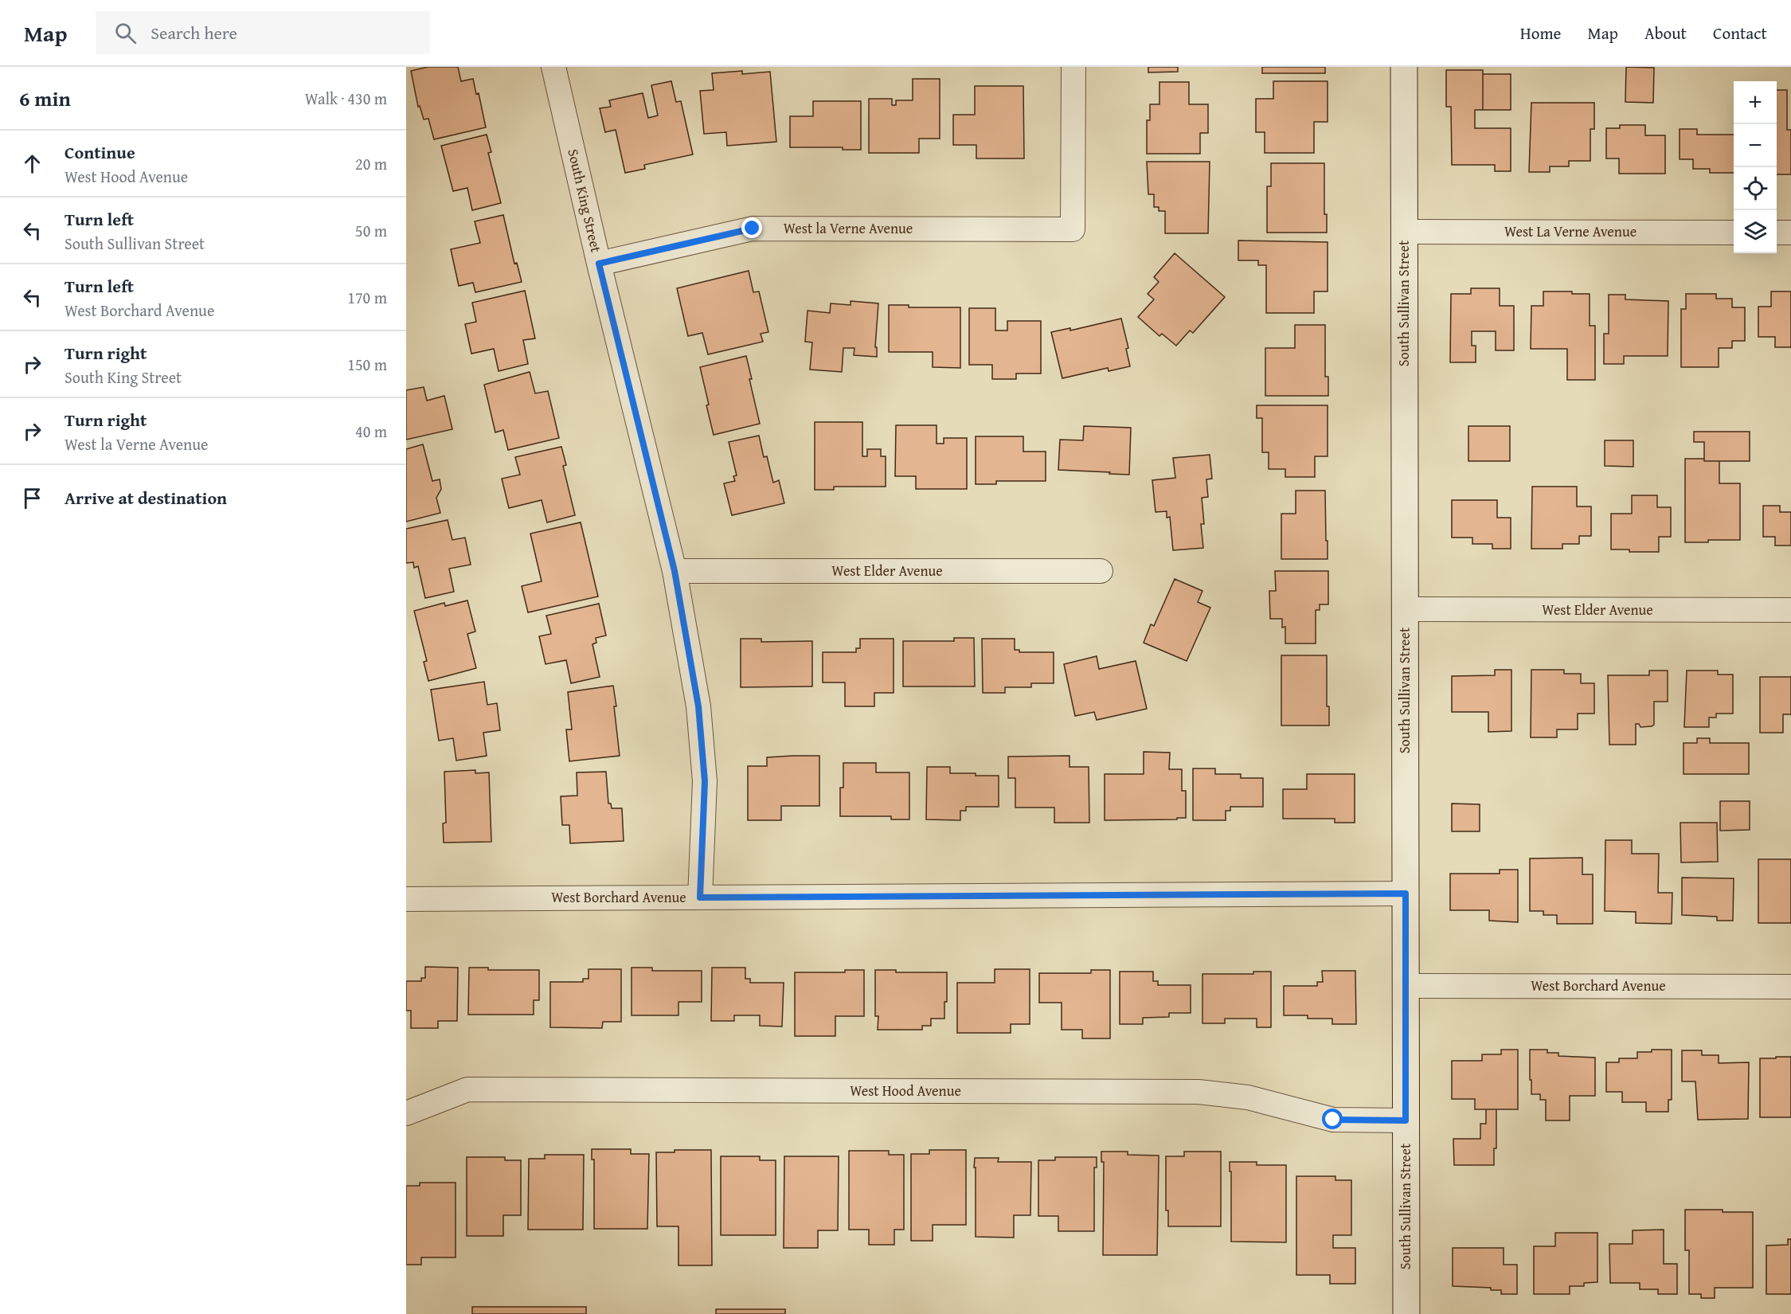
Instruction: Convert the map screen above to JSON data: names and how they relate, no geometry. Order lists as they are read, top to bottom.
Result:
{
  "streets": {
    "street": [
      "South King Street",
      "West la Verne Avenue",
      "West La Verne Avenue",
      "South Sullivan Street",
      "West Elder Avenue",
      "West Borchard Avenue",
      "West Hood Avenue"
    ]
  },
  "crossings": [
    ["South King Street", "West la Verne Avenue"],
    ["South King Street", "West Elder Avenue"],
    ["South King Street", "West Borchard Avenue"],
    ["West La Verne Avenue", "South Sullivan Street"],
    ["South Sullivan Street", "West Elder Avenue"],
    ["South Sullivan Street", "West Borchard Avenue"],
    ["South Sullivan Street", "West Hood Avenue"]
  ],
  "page": {
    "header": "Map",
    "search": "Search here",
    "nav": [
      "Home",
      "Map",
      "About",
      "Contact"
    ],
    "heading": ["6 min", "Walk · 430 m"],
    "map_buttons": ["+", "−"],
    "list": [
      ["Continue", "West Hood Avenue", "20 m"],
      ["Turn left", "South Sullivan Street", "50 m"],
      ["Turn left", "West Borchard Avenue", "170 m"],
      ["Turn right", "South King Street", "150 m"],
      ["Turn right", "West la Verne Avenue", "40 m"],
      "Arrive at destination"
    ]
  }
}
